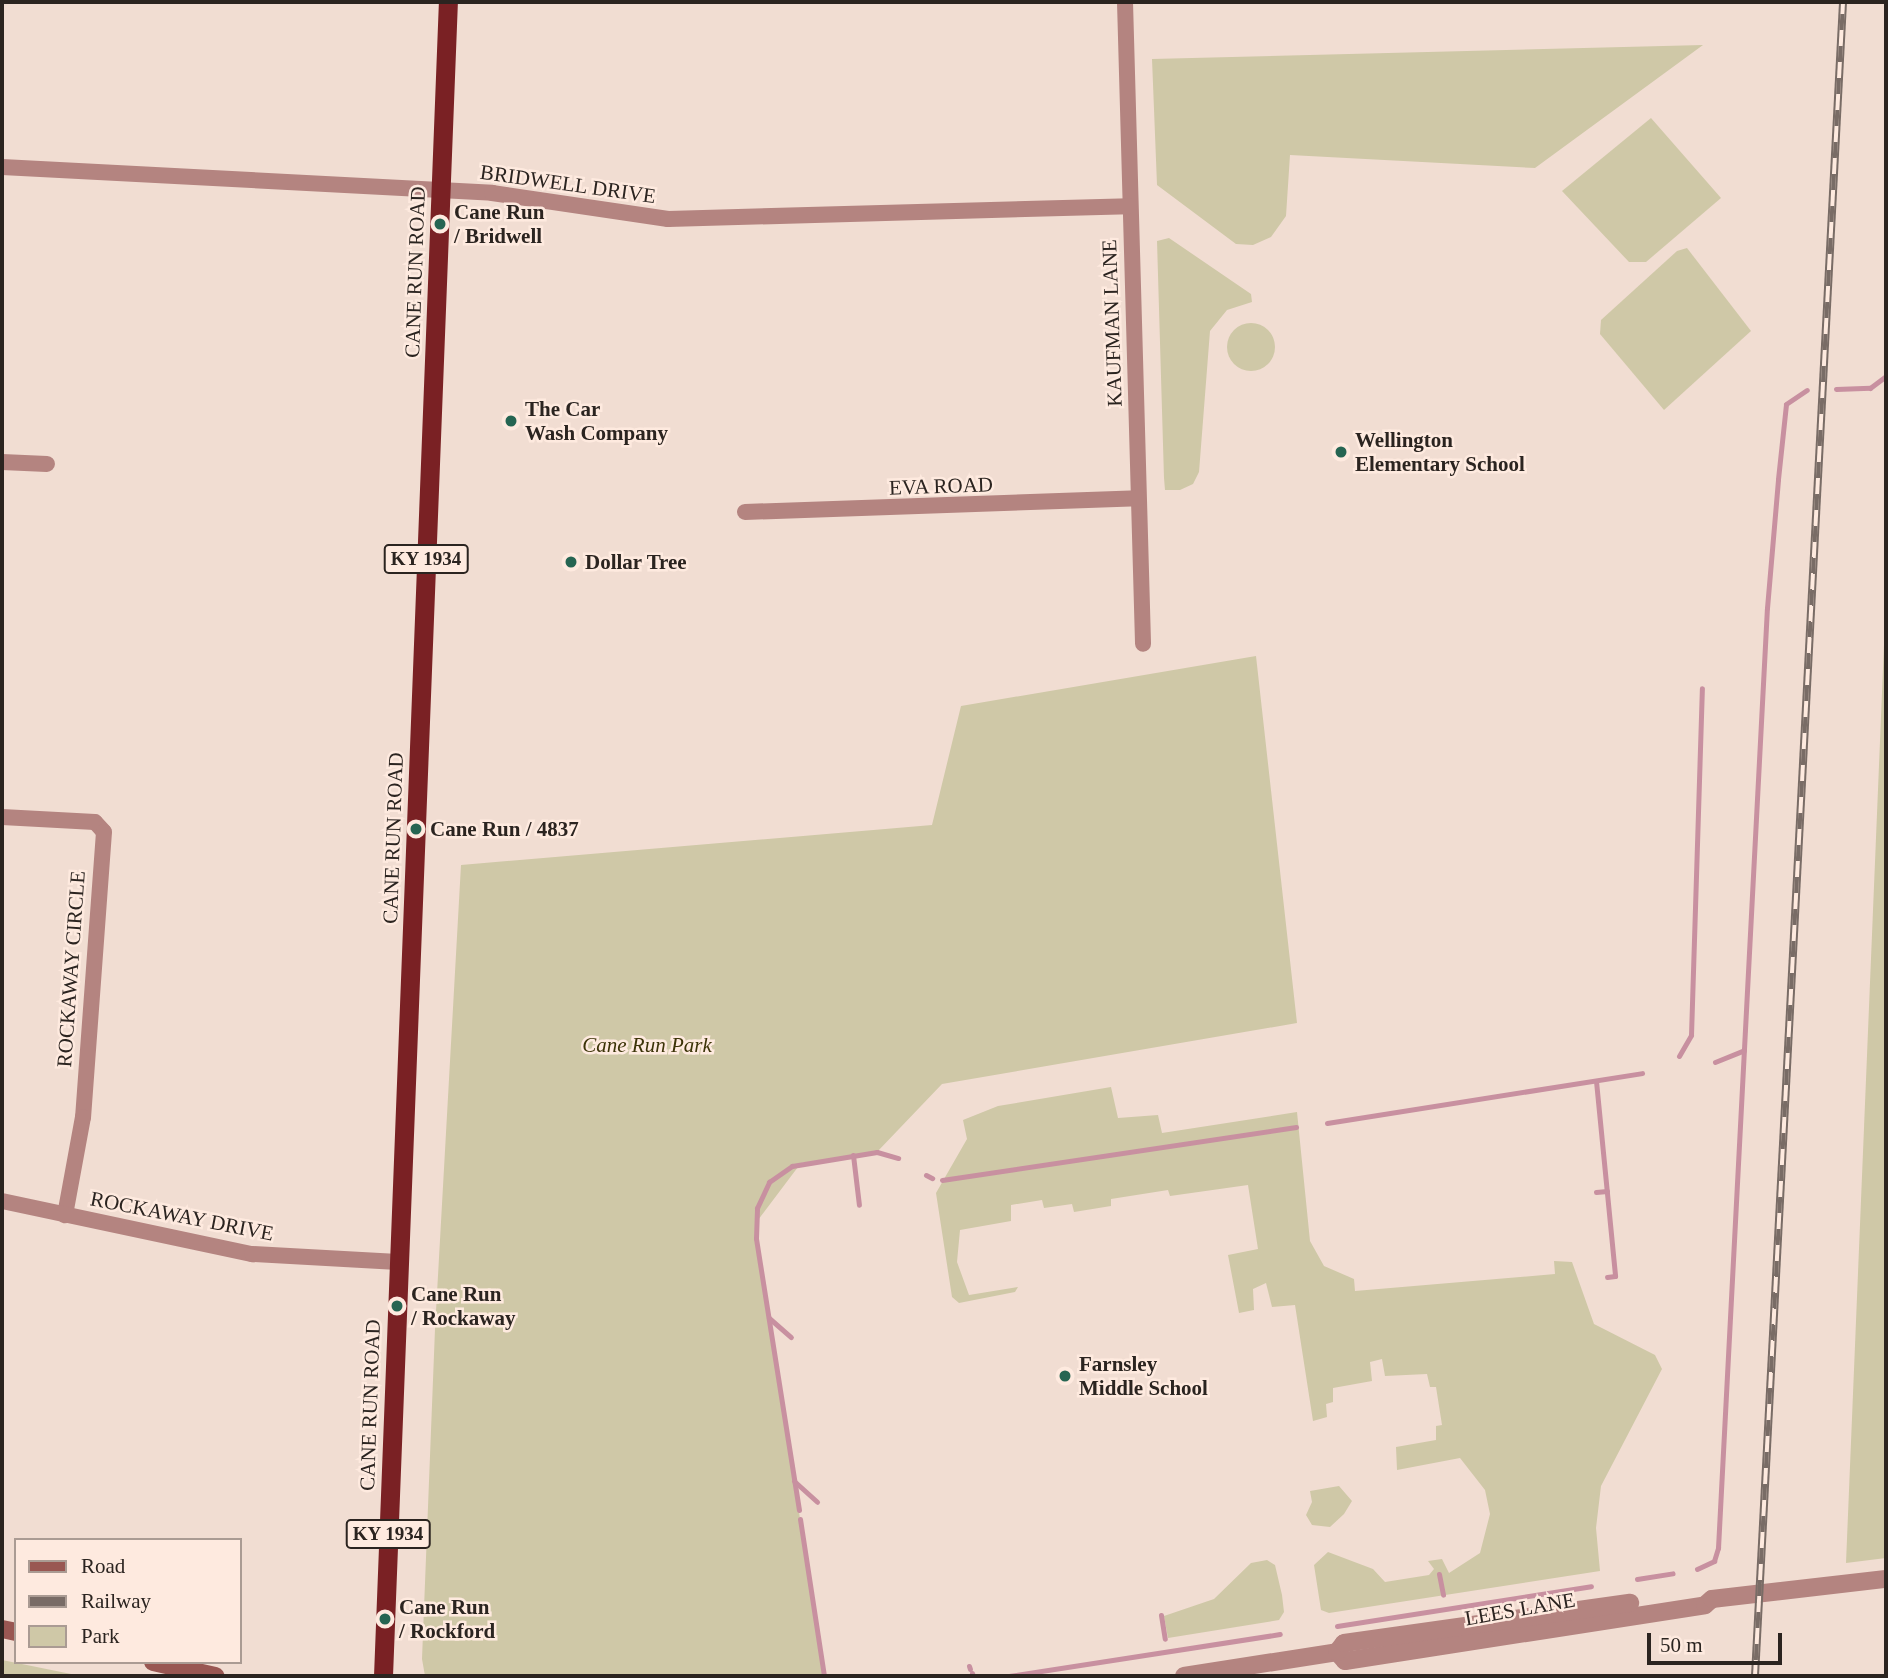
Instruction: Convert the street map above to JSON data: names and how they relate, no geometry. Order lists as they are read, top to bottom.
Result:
{
  "streets": {
    "highway": ["CANE RUN ROAD", "KY 1934"],
    "street": [
      "BRIDWELL DRIVE",
      "KAUFMAN LANE",
      "EVA ROAD",
      "ROCKAWAY CIRCLE",
      "ROCKAWAY DRIVE",
      "LEES LANE"
    ]
  },
  "crossings": [
    ["BRIDWELL DRIVE", "CANE RUN ROAD"],
    ["BRIDWELL DRIVE", "KAUFMAN LANE"],
    ["CANE RUN ROAD", "ROCKAWAY DRIVE"],
    ["KAUFMAN LANE", "EVA ROAD"],
    ["ROCKAWAY CIRCLE", "ROCKAWAY DRIVE"]
  ],
  "parks": ["Cane Run Park"],
  "places": [
    "Cane Run / Bridwell",
    "The Car Wash Company",
    "Wellington Elementary School",
    "Dollar Tree",
    "Cane Run / 4837",
    "Cane Run / Rockaway",
    "Farnsley Middle School",
    "Cane Run / Rockford"
  ],
  "legend": ["Road", "Railway", "Park"],
  "scale_bar": "50 m"
}
